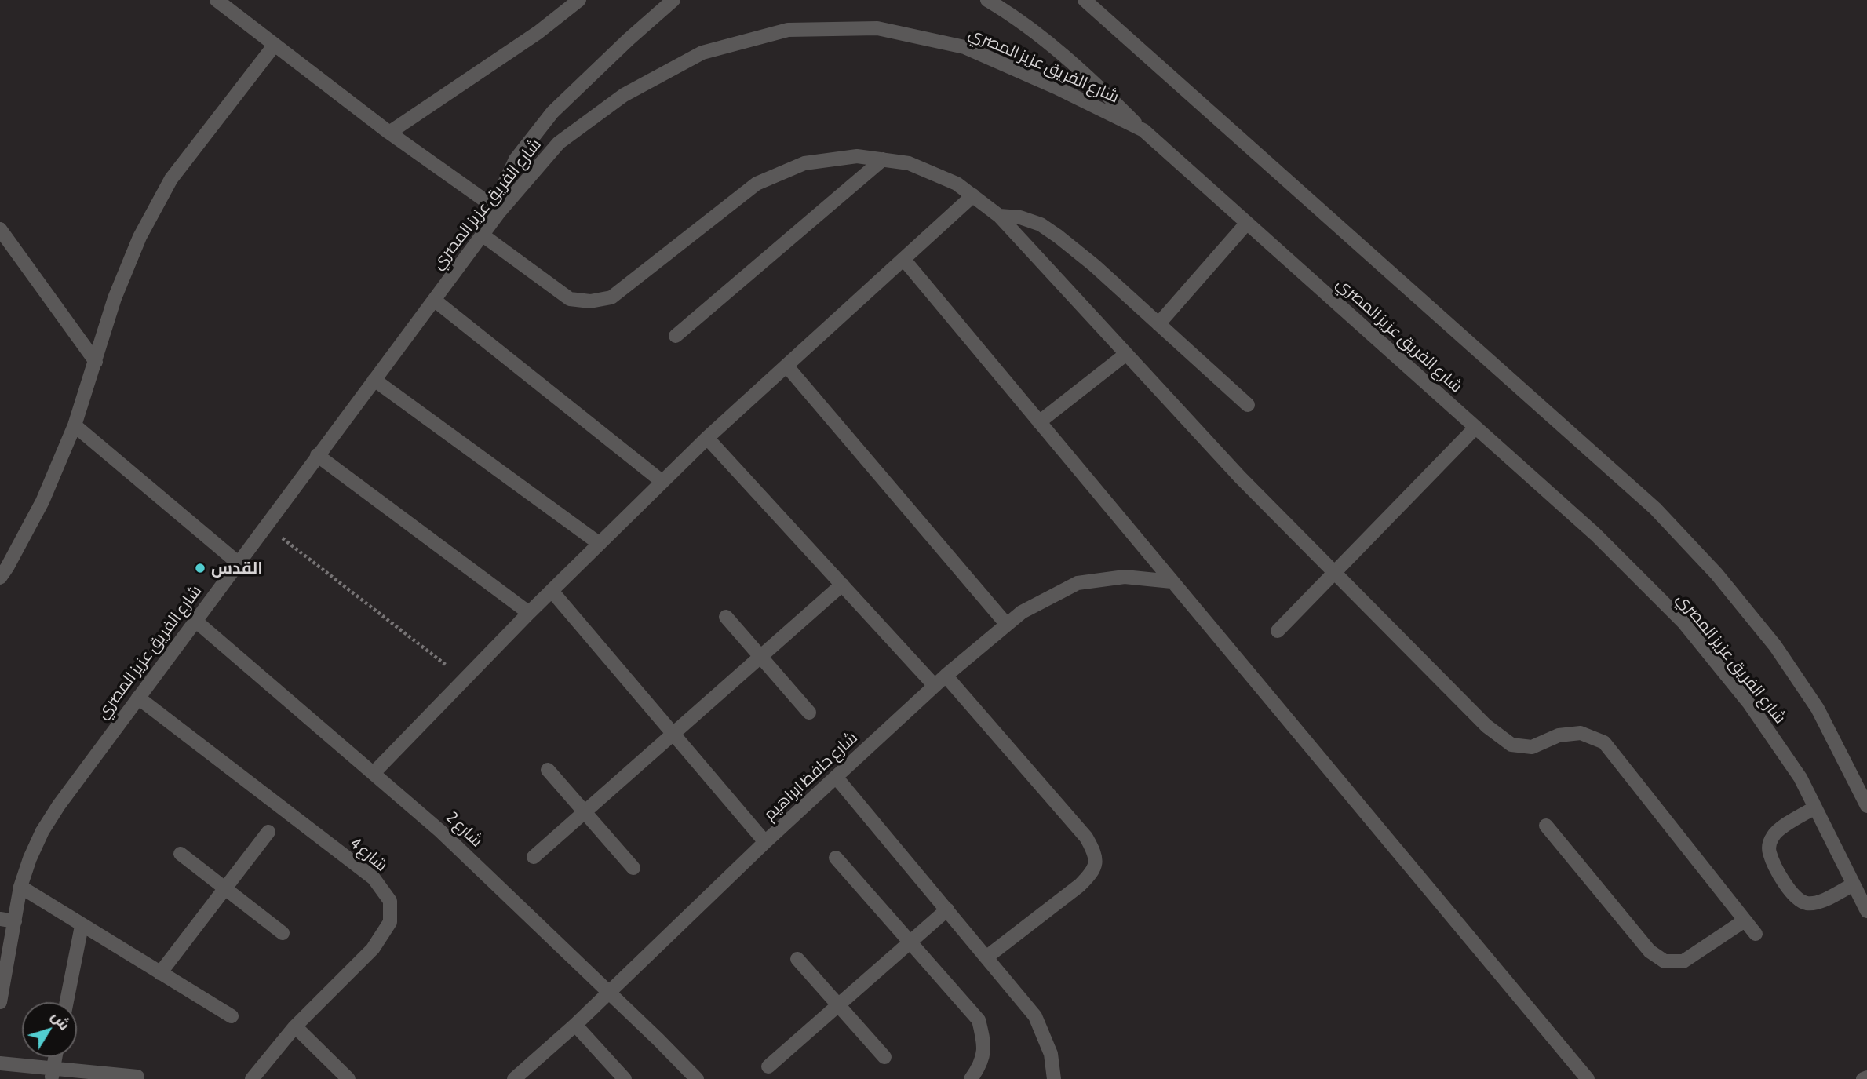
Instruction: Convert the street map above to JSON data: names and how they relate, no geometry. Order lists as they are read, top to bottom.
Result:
{
  "streets": {
    "street": [
      "شارع الفريق عزيز المصري",
      "شارع حافظ ابراهيم",
      "شارع 2",
      "شارع 4"
    ]
  },
  "crossings": [
    ["شارع الفريق عزيز المصري", "شارع 2"],
    ["شارع الفريق عزيز المصري", "شارع 4"],
    ["شارع حافظ ابراهيم", "شارع 2"]
  ],
  "places": ["القدس"],
  "north": "top right"
}
